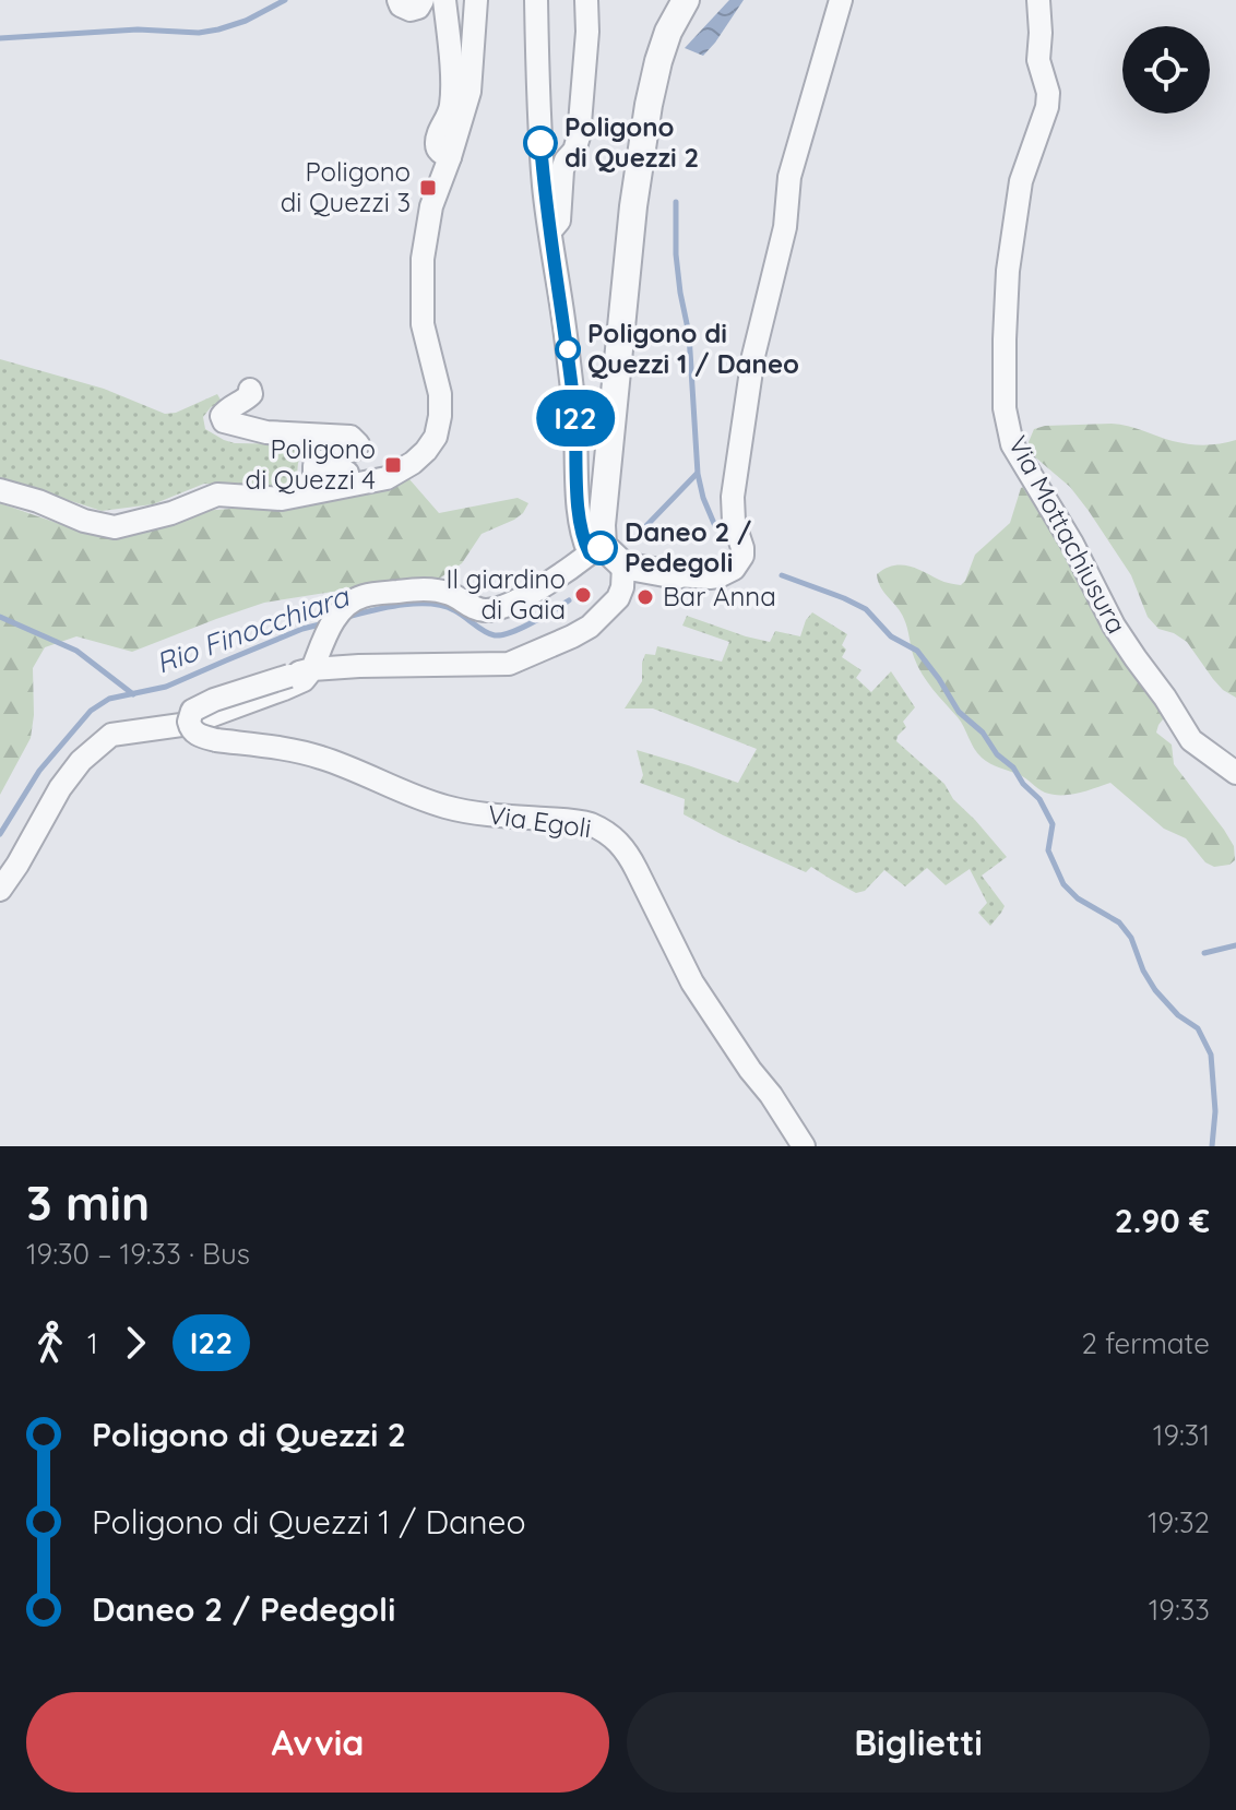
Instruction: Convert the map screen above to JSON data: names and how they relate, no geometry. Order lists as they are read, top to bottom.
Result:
{
  "streets": {
    "street": ["Via Mottachiusura", "Via Egoli"]
  },
  "water": ["Rio Finocchiara"],
  "places": {
    "other": [
      "Poligono di Quezzi 2",
      "Poligono di Quezzi 1 / Daneo",
      "Daneo 2 / Pedegoli",
      "Il giardino di Gaia",
      "Bar Anna"
    ],
    "transit": ["Poligono di Quezzi 3", "Poligono di Quezzi 4"]
  },
  "lines": ["bus line I22"],
  "page": {
    "on_map": "I22",
    "heading": ["3 min", "19:30 – 19:33 · Bus", "2.90 €"],
    "legs": ["1", "I22", "2 fermate"],
    "list": [
      {
        "name": "Poligono di Quezzi 2",
        "value": "19:31"
      },
      {
        "name": "Poligono di Quezzi 1 / Daneo",
        "value": "19:32"
      },
      {
        "name": "Daneo 2 / Pedegoli",
        "value": "19:33"
      }
    ],
    "buttons": ["Avvia", "Biglietti"]
  }
}
